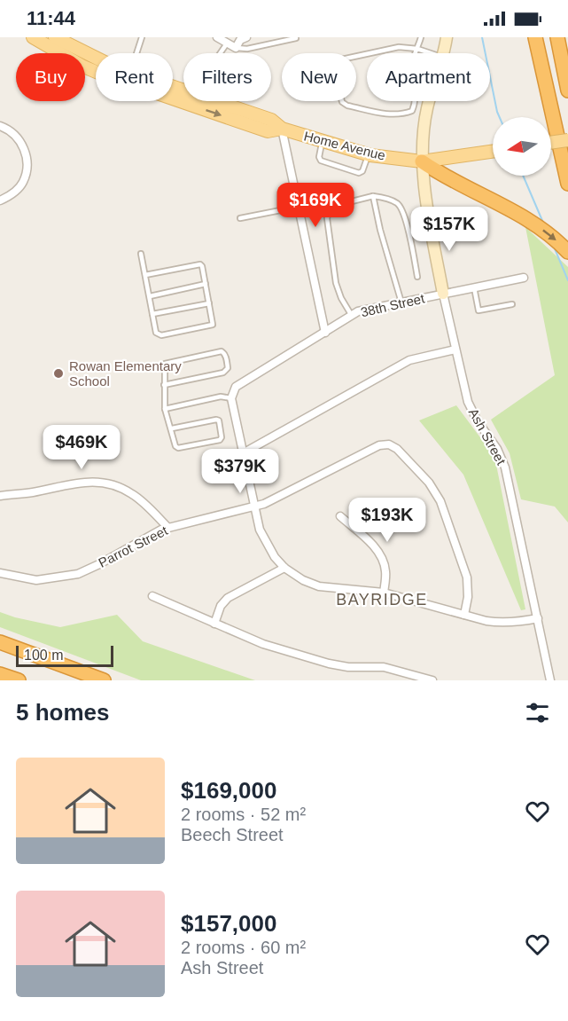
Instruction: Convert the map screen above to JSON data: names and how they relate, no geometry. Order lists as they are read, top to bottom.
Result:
{
  "streets": {
    "main road": ["Home Avenue"],
    "street": ["38th Street", "Ash Street", "Parrot Street"]
  },
  "crossings": [
    ["Home Avenue", "Ash Street"],
    ["38th Street", "Ash Street"]
  ],
  "districts": ["BAYRIDGE"],
  "places": ["Rowan Elementary School"],
  "scale_bar": "100 m",
  "north": "left",
  "page": {
    "status": "11:44",
    "chip": [
      "Buy",
      "Rent",
      "Filters",
      "New",
      "Apartment"
    ],
    "price": [
      "$169K",
      "$157K",
      "$469K",
      "$379K",
      "$193K"
    ],
    "scale": "100 m",
    "heading": "5 homes",
    "list": [
      {
        "name": "$169,000",
        "note": "2 rooms · 52 m² · Beech Street"
      },
      {
        "name": "$157,000",
        "note": "2 rooms · 60 m² · Ash Street"
      }
    ]
  }
}
